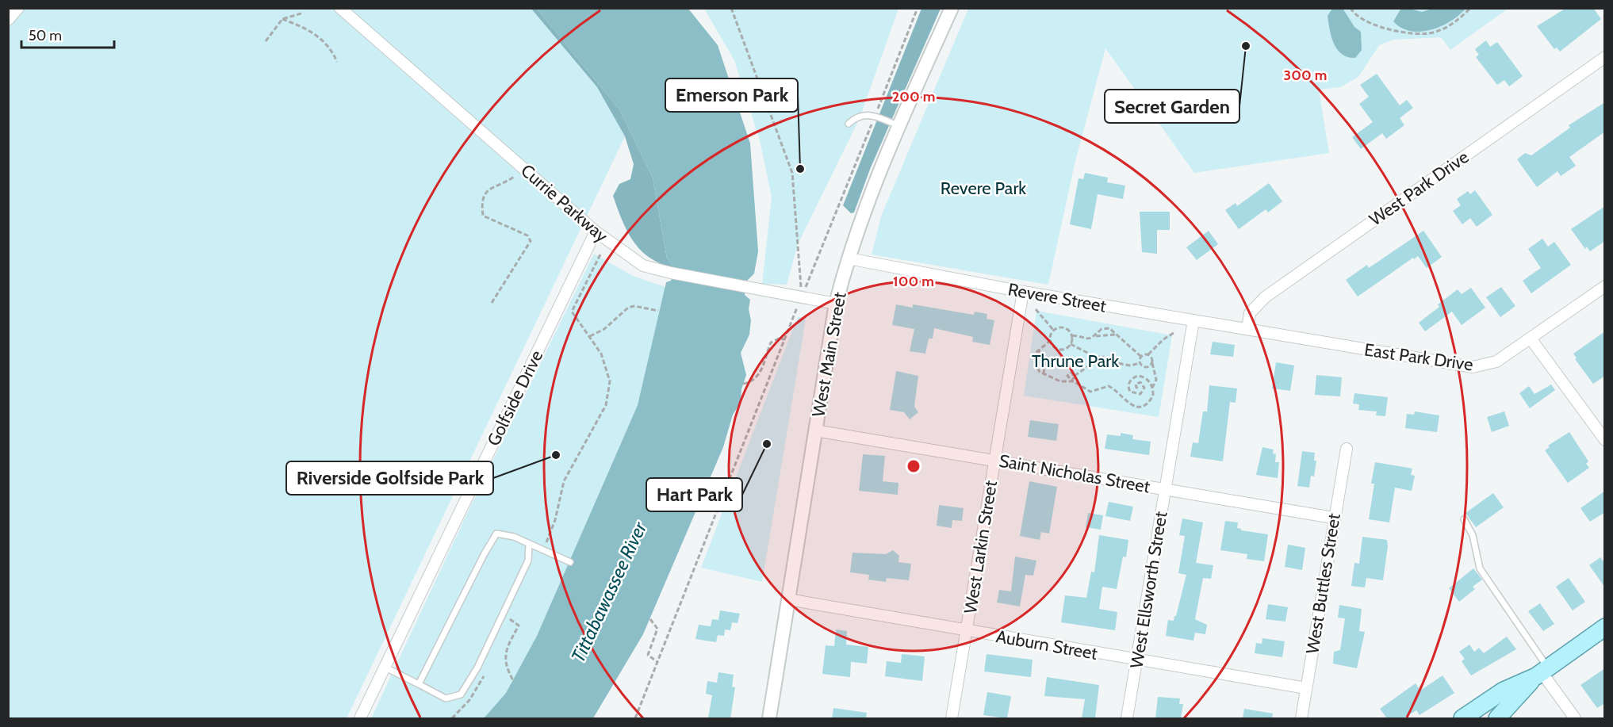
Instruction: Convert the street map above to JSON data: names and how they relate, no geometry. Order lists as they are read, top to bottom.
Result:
{
  "streets": {
    "street": [
      "West Park Drive",
      "Currie Parkway",
      "Revere Street",
      "West Main Street",
      "East Park Drive",
      "Golfside Drive",
      "Saint Nicholas Street",
      "West Larkin Street",
      "West Buttles Street",
      "West Ellsworth Street",
      "Auburn Street"
    ]
  },
  "crossings": [
    ["West Park Drive", "Revere Street"],
    ["Currie Parkway", "West Main Street"],
    ["Currie Parkway", "Golfside Drive"],
    ["Revere Street", "West Main Street"],
    ["Revere Street", "East Park Drive"],
    ["Revere Street", "West Larkin Street"],
    ["Revere Street", "West Ellsworth Street"],
    ["West Main Street", "Saint Nicholas Street"],
    ["West Main Street", "Auburn Street"],
    ["Saint Nicholas Street", "West Larkin Street"],
    ["Saint Nicholas Street", "West Buttles Street"],
    ["Saint Nicholas Street", "West Ellsworth Street"],
    ["West Larkin Street", "Auburn Street"],
    ["West Buttles Street", "Auburn Street"],
    ["West Ellsworth Street", "Auburn Street"]
  ],
  "water": ["Tittabawassee River"],
  "parks": ["Revere Park", "Thrune Park"],
  "places": [
    "Secret Garden",
    "Emerson Park",
    "Hart Park",
    "Riverside Golfside Park"
  ],
  "scale_bar": "50 m",
  "rings": ["300 m", "200 m", "100 m"]
}
